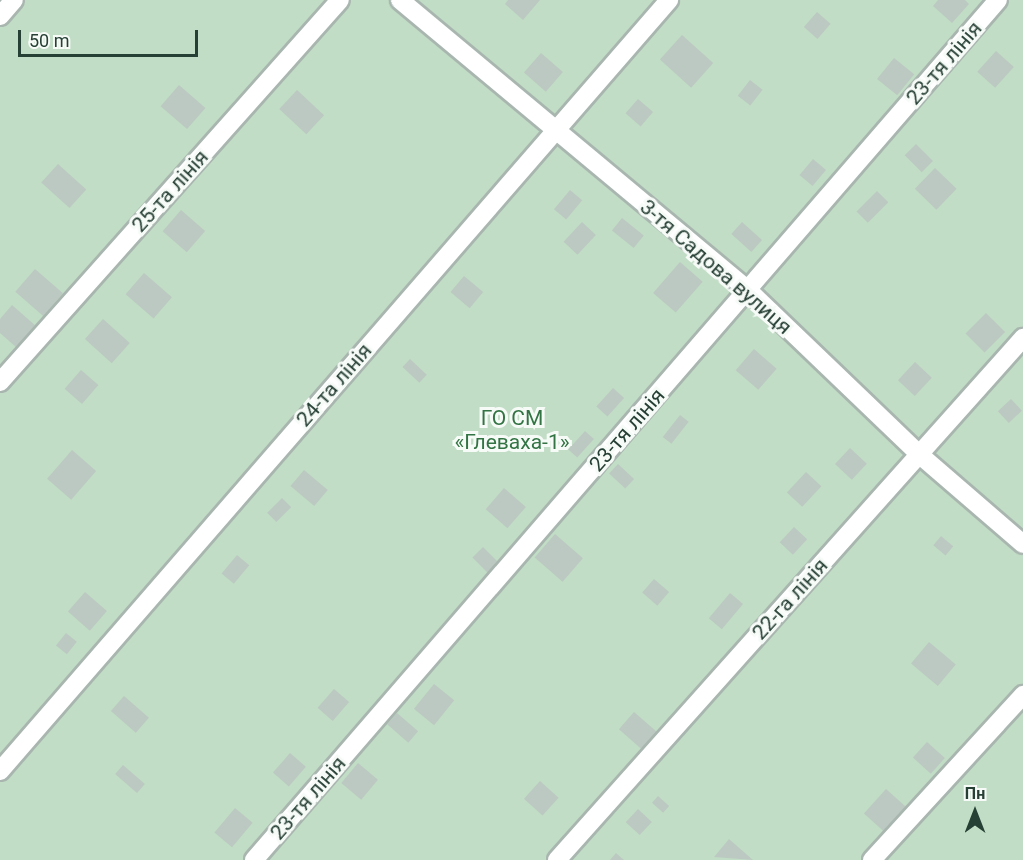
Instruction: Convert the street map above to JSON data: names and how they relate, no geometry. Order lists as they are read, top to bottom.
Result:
{
  "streets": {
    "street": [
      "23-тя лінія",
      "25-та лінія",
      "3-тя Садова вулиця",
      "24-та лінія",
      "22-га лінія"
    ]
  },
  "crossings": [
    ["23-тя лінія", "3-тя Садова вулиця"],
    ["3-тя Садова вулиця", "24-та лінія"],
    ["3-тя Садова вулиця", "22-га лінія"]
  ],
  "parks": ["ГО СМ «Глеваха-1»"],
  "scale_bar": "50 m",
  "north": "top"
}
